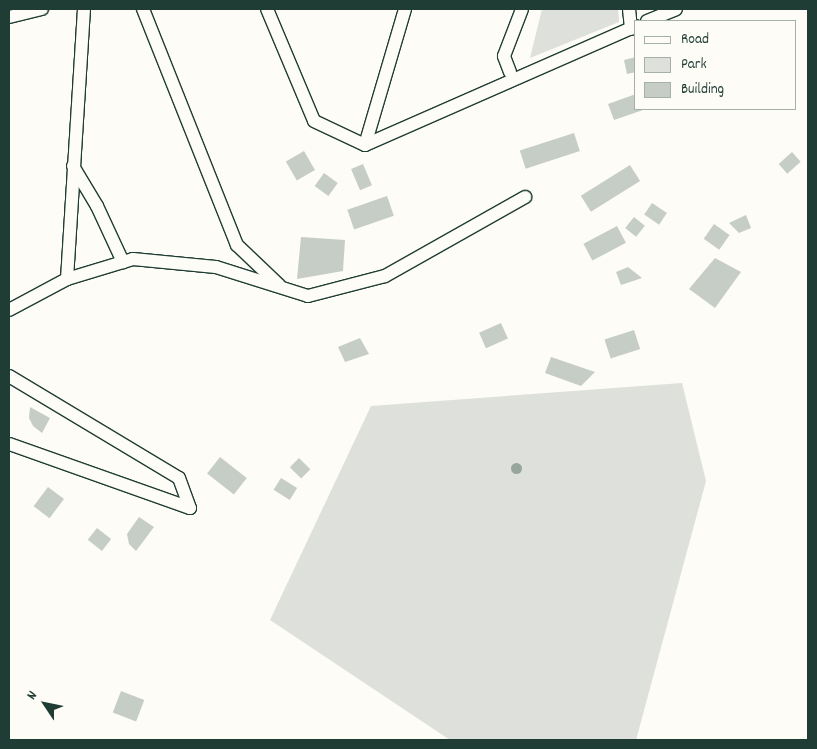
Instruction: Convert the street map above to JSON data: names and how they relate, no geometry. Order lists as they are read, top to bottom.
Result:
{
  "legend": ["Road", "Park", "Building"],
  "north": "top left"
}
